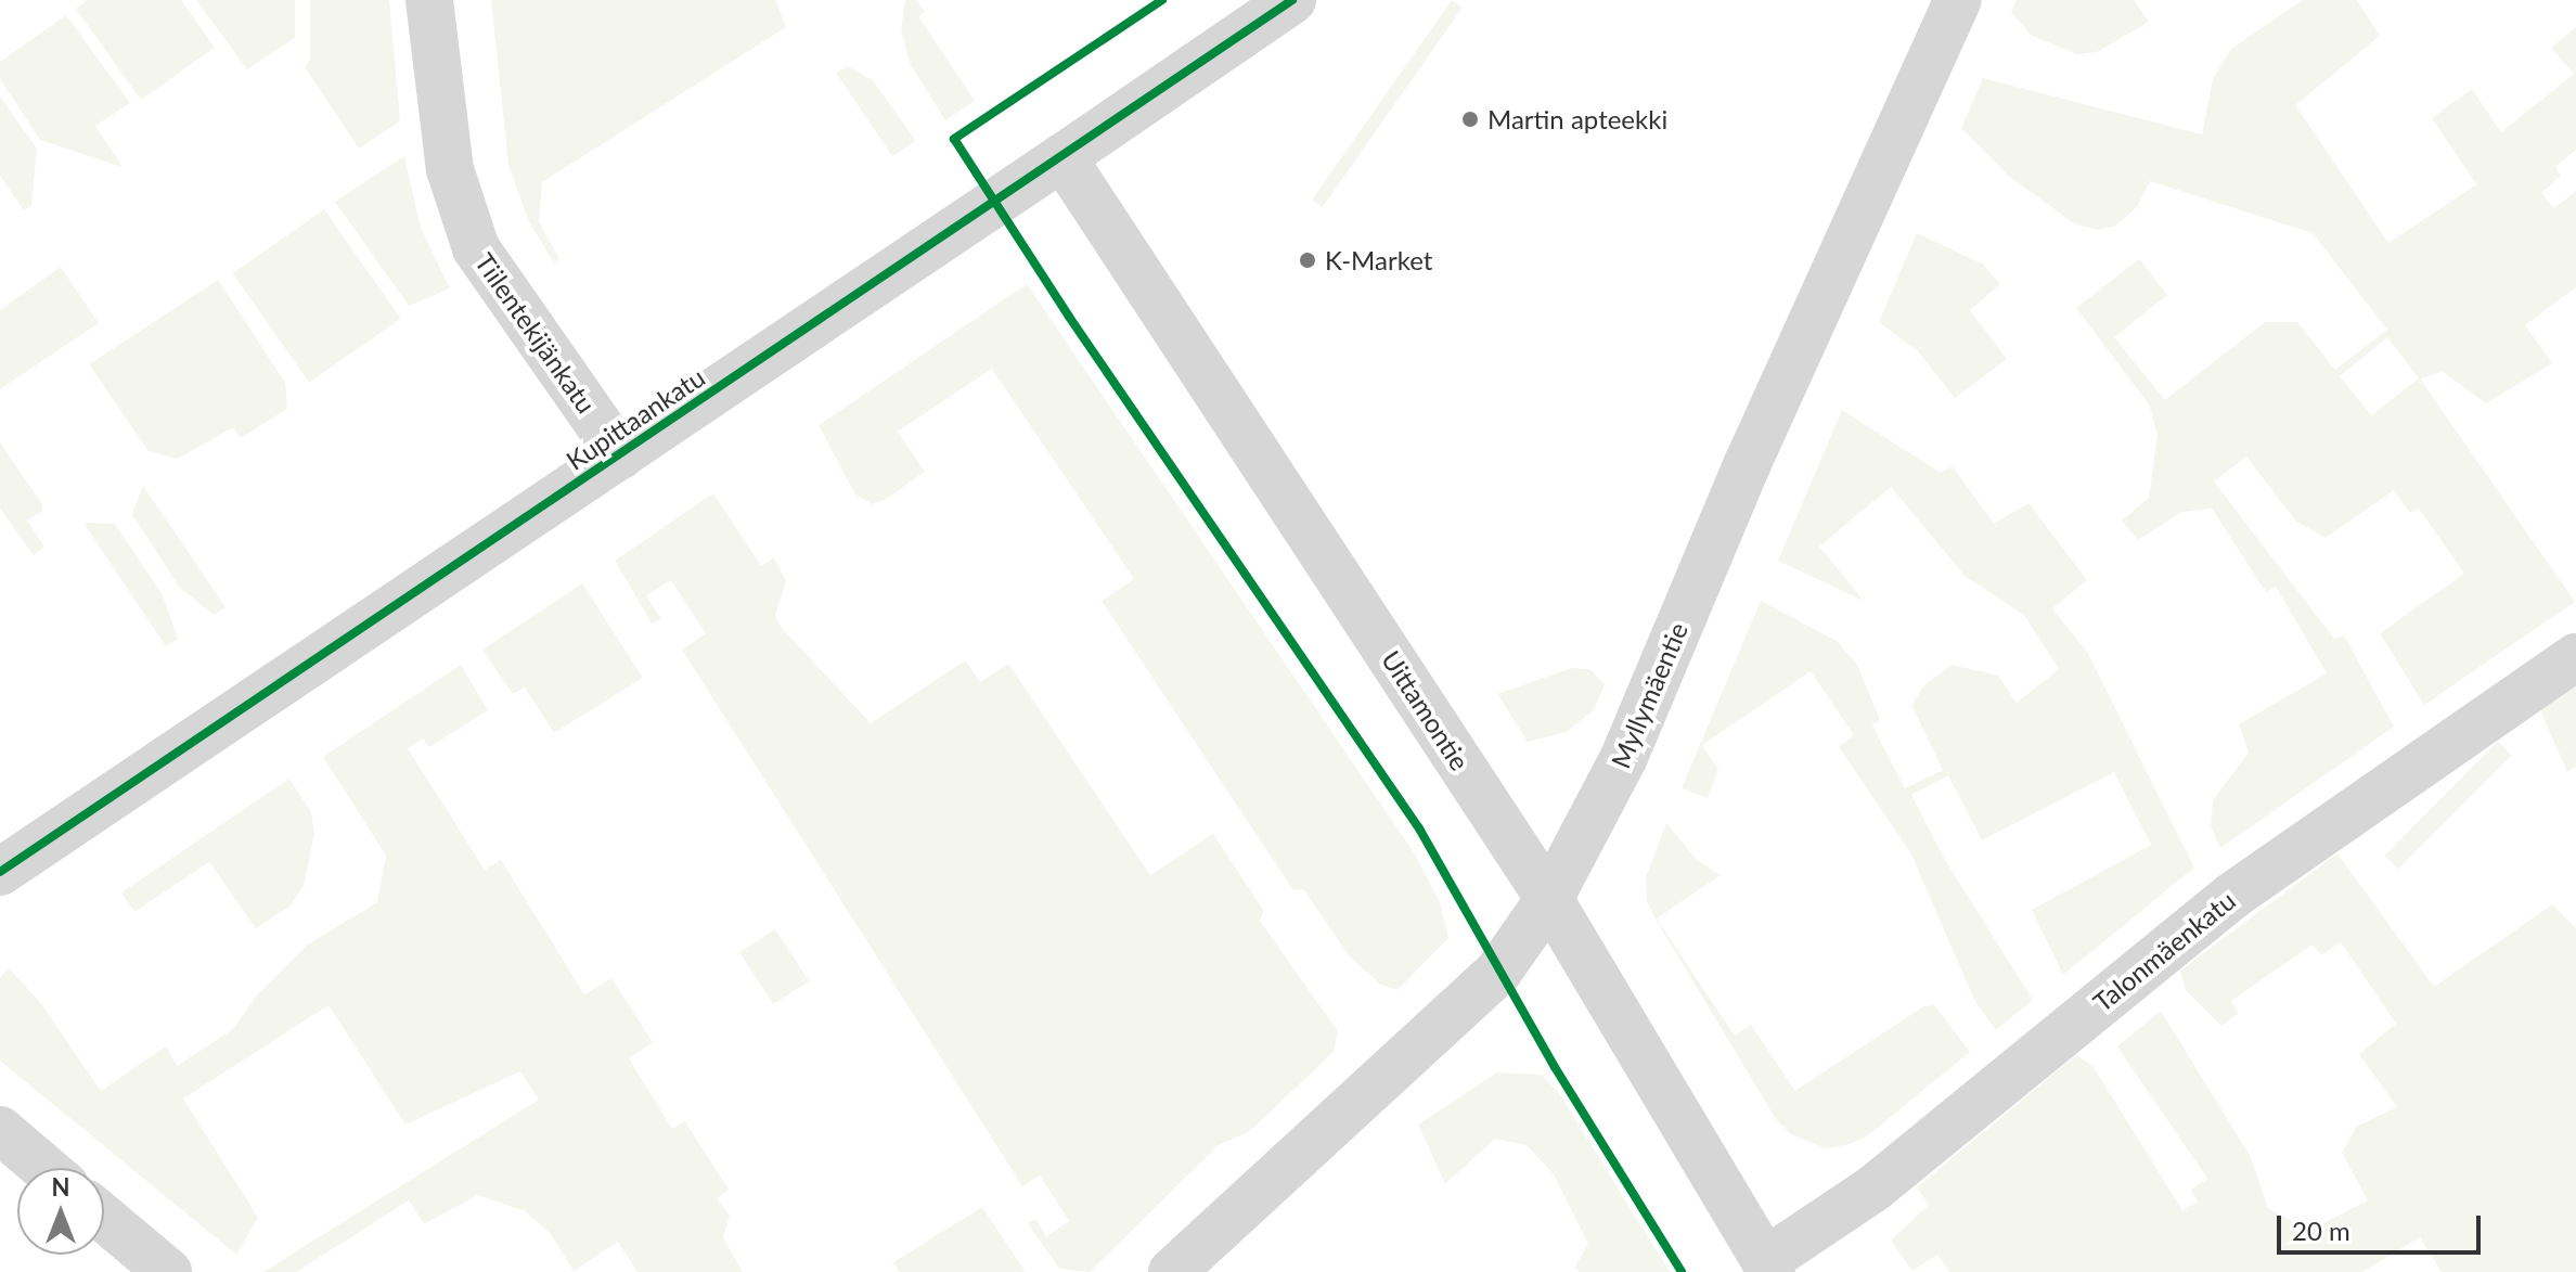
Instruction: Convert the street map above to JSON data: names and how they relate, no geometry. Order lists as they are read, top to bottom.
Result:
{
  "streets": {
    "street": [
      "Tiilentekijänkatu",
      "Kupittaankatu",
      "Myllymäentie",
      "Uittamontie",
      "Talonmäenkatu"
    ]
  },
  "crossings": [
    ["Tiilentekijänkatu", "Kupittaankatu"],
    ["Kupittaankatu", "Uittamontie"],
    ["Myllymäentie", "Uittamontie"],
    ["Uittamontie", "Talonmäenkatu"]
  ],
  "places": ["Martin apteekki", "K-Market"],
  "scale_bar": "20 m",
  "north": "top"
}
